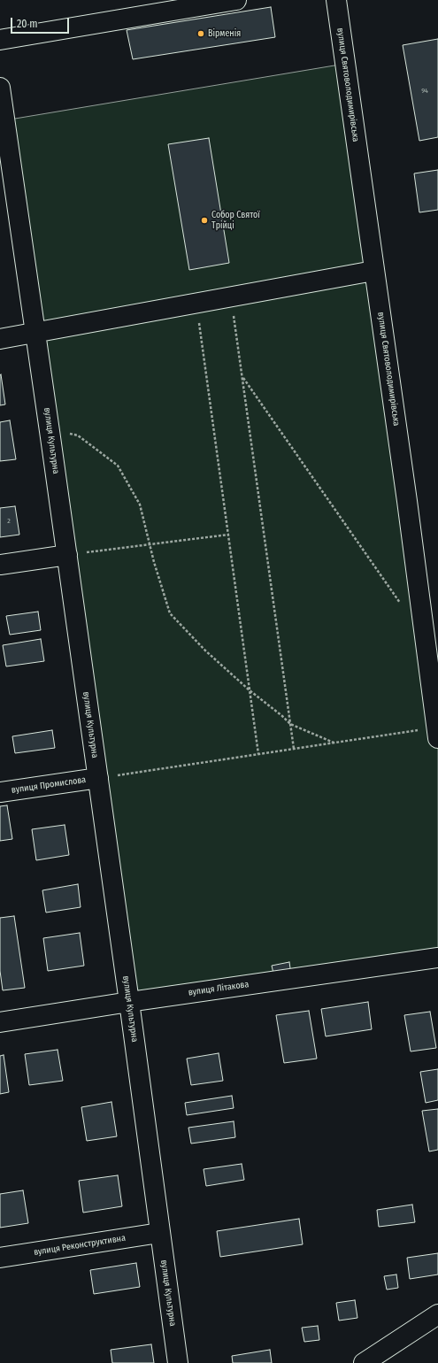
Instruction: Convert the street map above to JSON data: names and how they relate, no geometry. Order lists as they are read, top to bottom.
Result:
{
  "streets": {
    "street": [
      "вулиця Святоволодимирівська",
      "вулиця Культурна",
      "вулиця Промислова",
      "вулиця Літакова",
      "вулиця Реконструктивна"
    ]
  },
  "crossings": [
    ["вулиця Культурна", "вулиця Промислова"],
    ["вулиця Культурна", "вулиця Літакова"],
    ["вулиця Культурна", "вулиця Реконструктивна"]
  ],
  "places": ["Вірменія", "Собор Святої Трійці"],
  "house_numbers": ["94", "2"],
  "scale_bar": "20 m"
}
